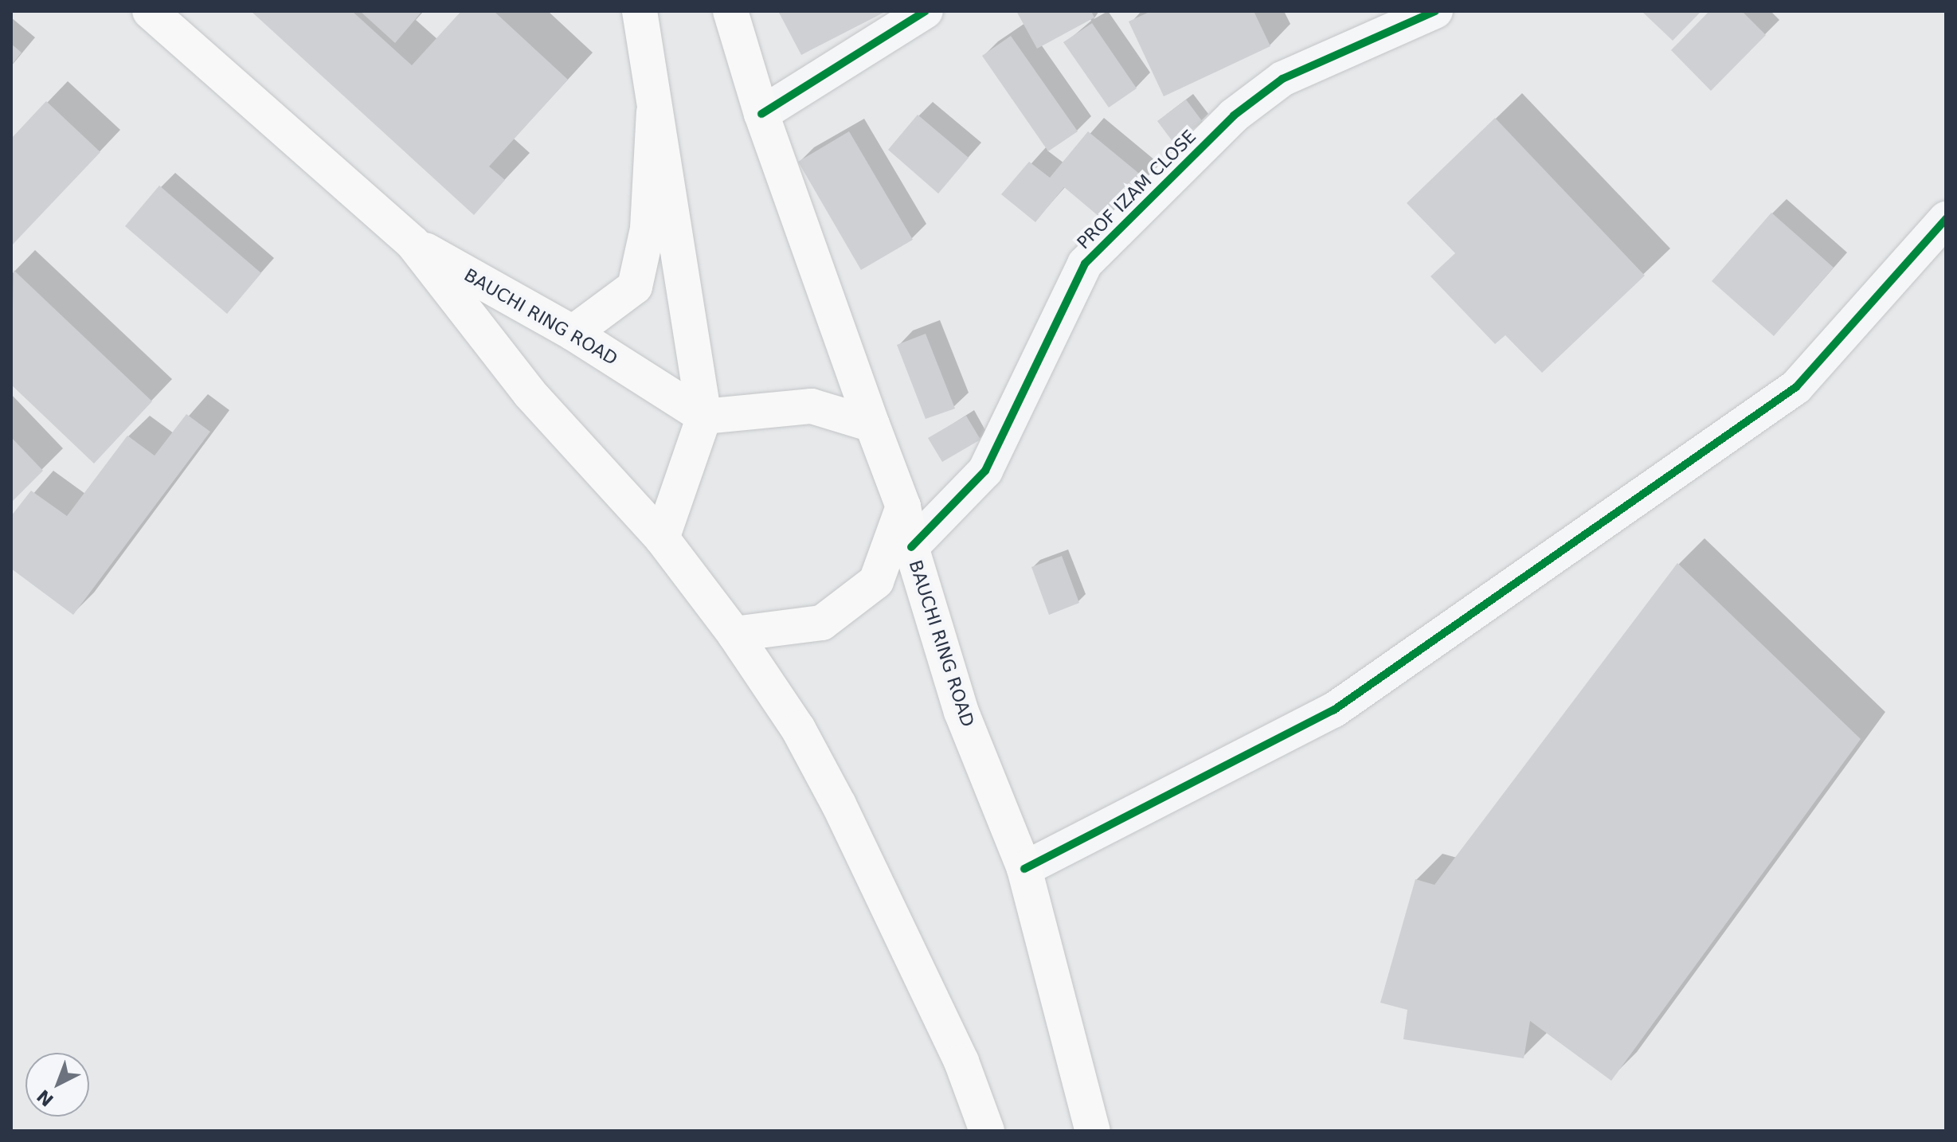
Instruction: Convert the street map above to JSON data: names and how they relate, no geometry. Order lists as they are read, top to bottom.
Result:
{
  "streets": {
    "main road": ["BAUCHI RING ROAD"],
    "street": ["PROF IZAM CLOSE"]
  },
  "crossings": [
    ["PROF IZAM CLOSE", "BAUCHI RING ROAD"]
  ],
  "north": "bottom left"
}
